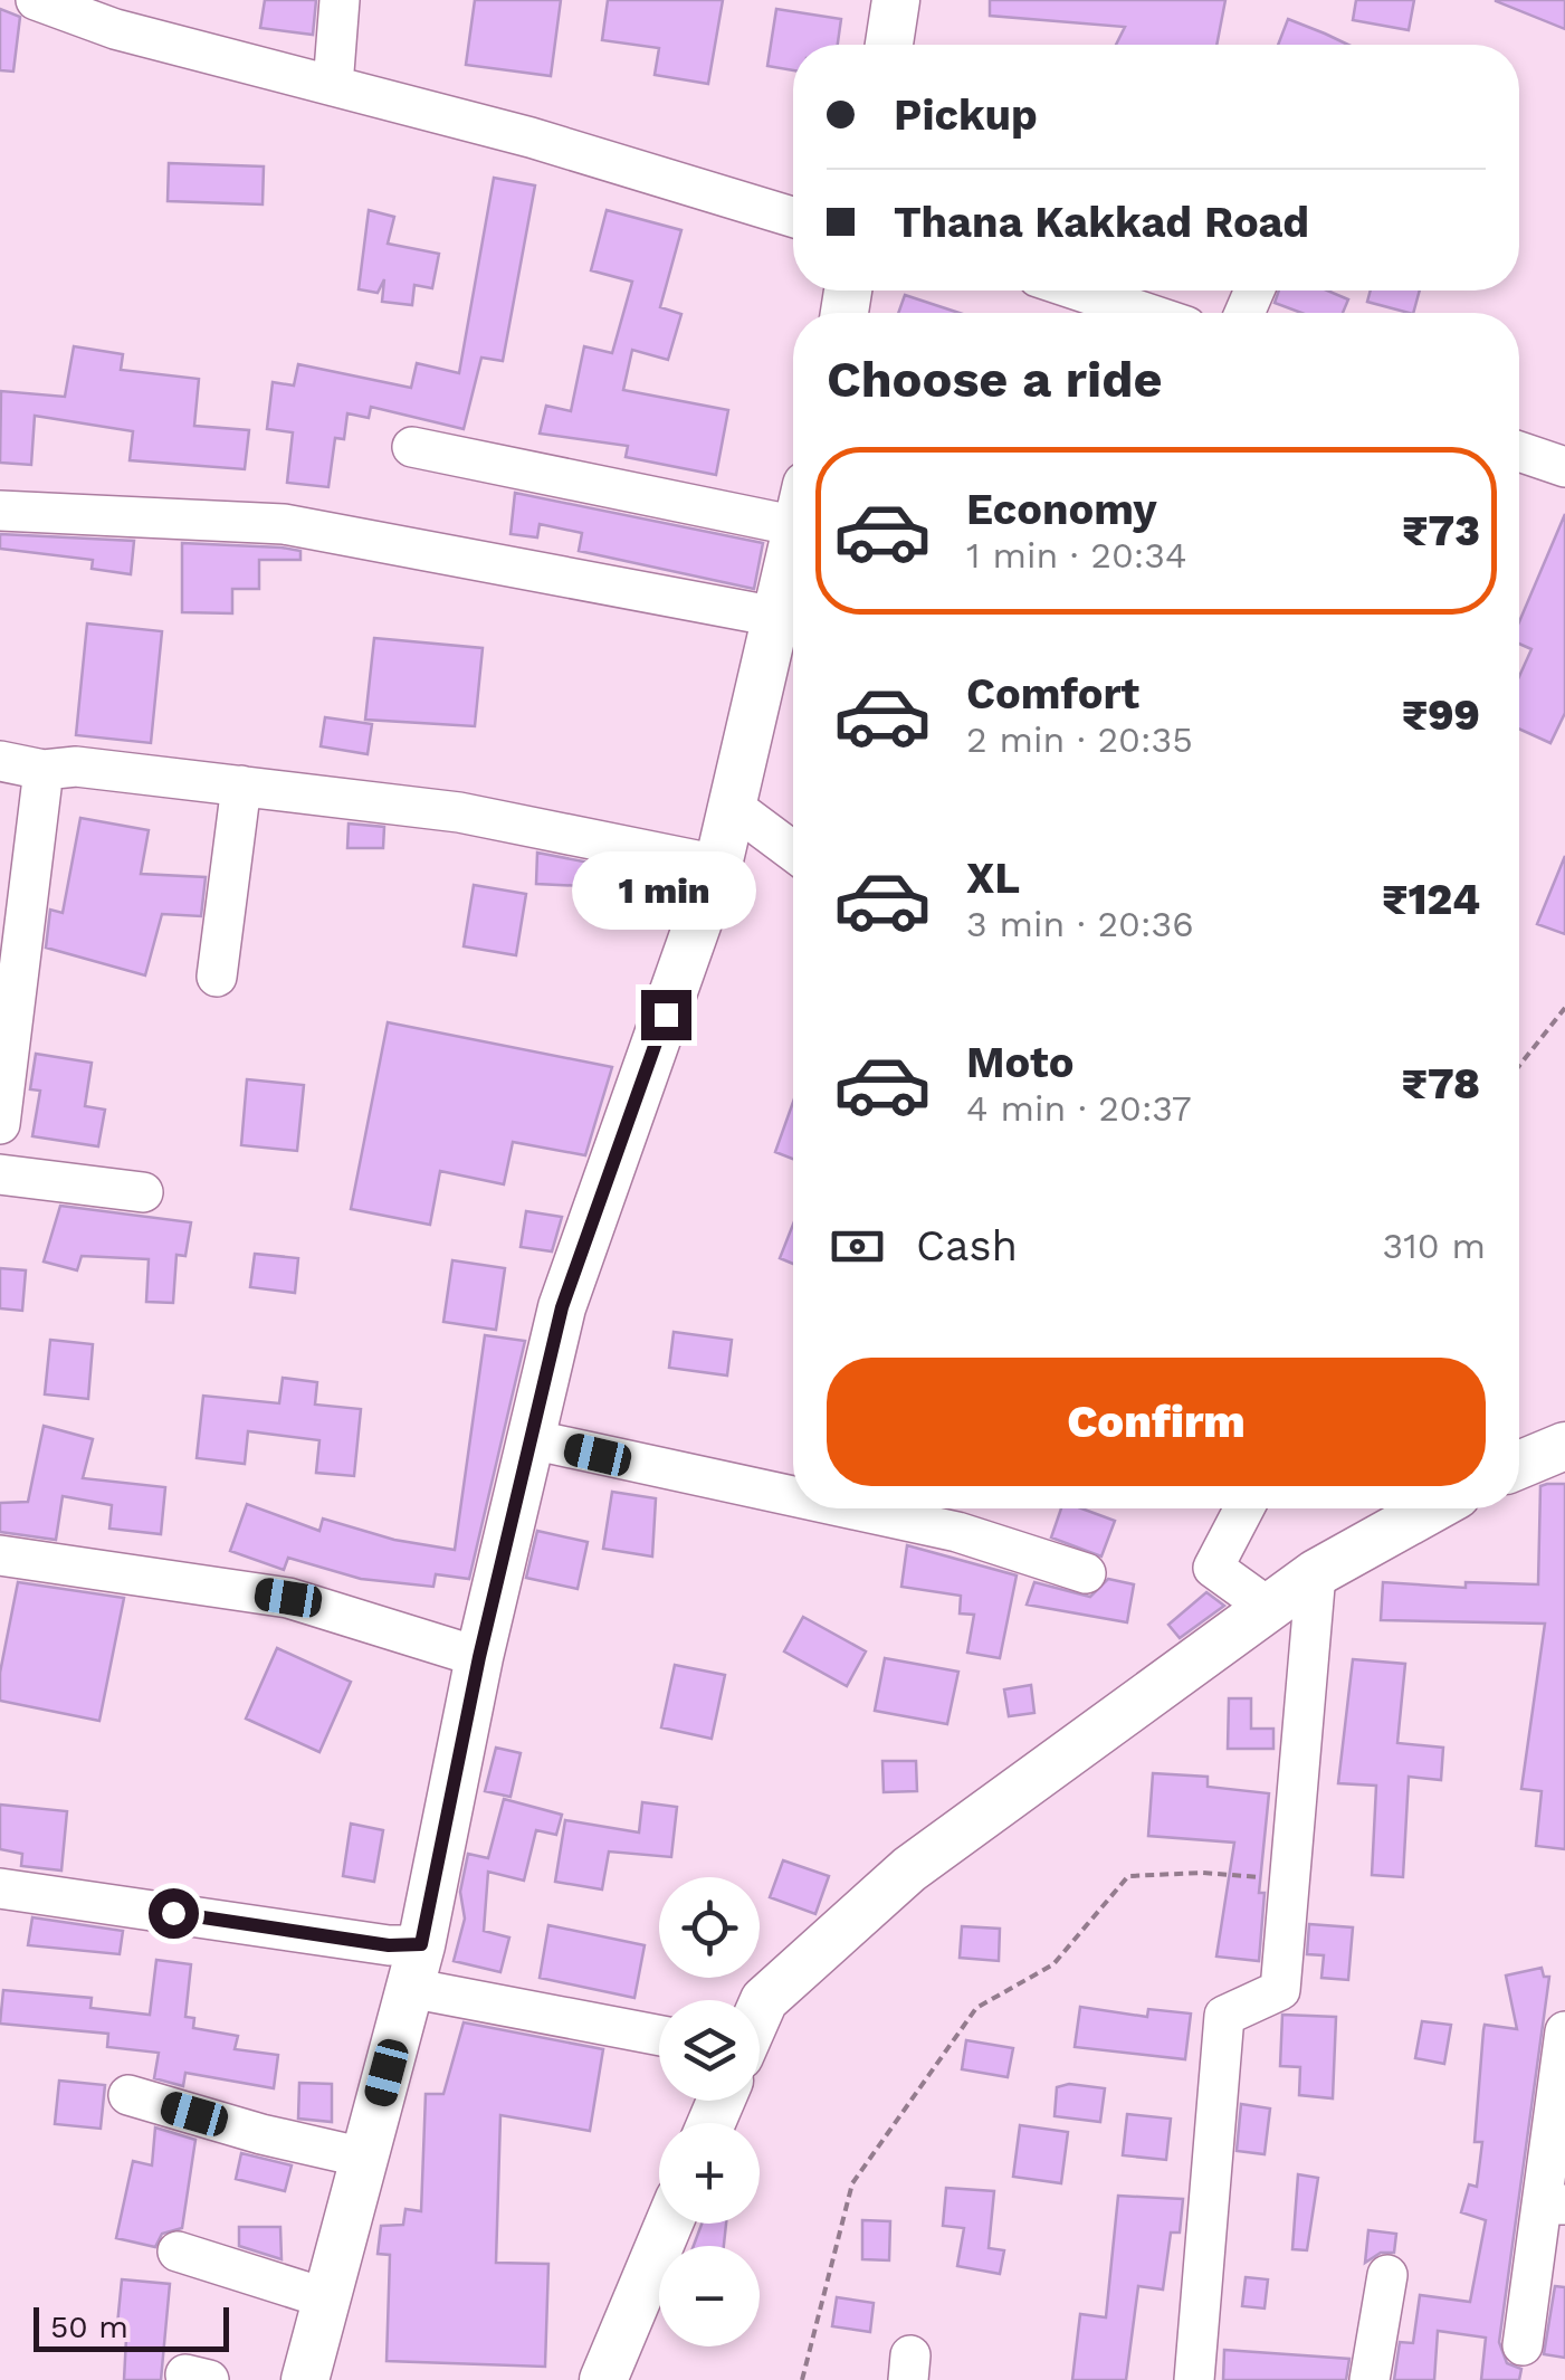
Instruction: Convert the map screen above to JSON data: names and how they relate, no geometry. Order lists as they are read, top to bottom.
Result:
{
  "scale_bar": "50 m",
  "page": {
    "banner": ["Pickup", "Thana Kakkad Road"],
    "heading": "Choose a ride",
    "list": [
      {
        "name": "Economy",
        "note": "1 min · 20:34",
        "value": "₹73"
      },
      {
        "name": "Comfort",
        "note": "2 min · 20:35",
        "value": "₹99"
      },
      {
        "name": "XL",
        "note": "3 min · 20:36",
        "value": "₹124"
      },
      {
        "name": "Moto",
        "note": "4 min · 20:37",
        "value": "₹78"
      }
    ],
    "bubble": "1 min",
    "pay": ["Cash", "310 m"],
    "buttons": "Confirm",
    "map_buttons": ["+", "−"],
    "scale": "50 m"
  }
}
